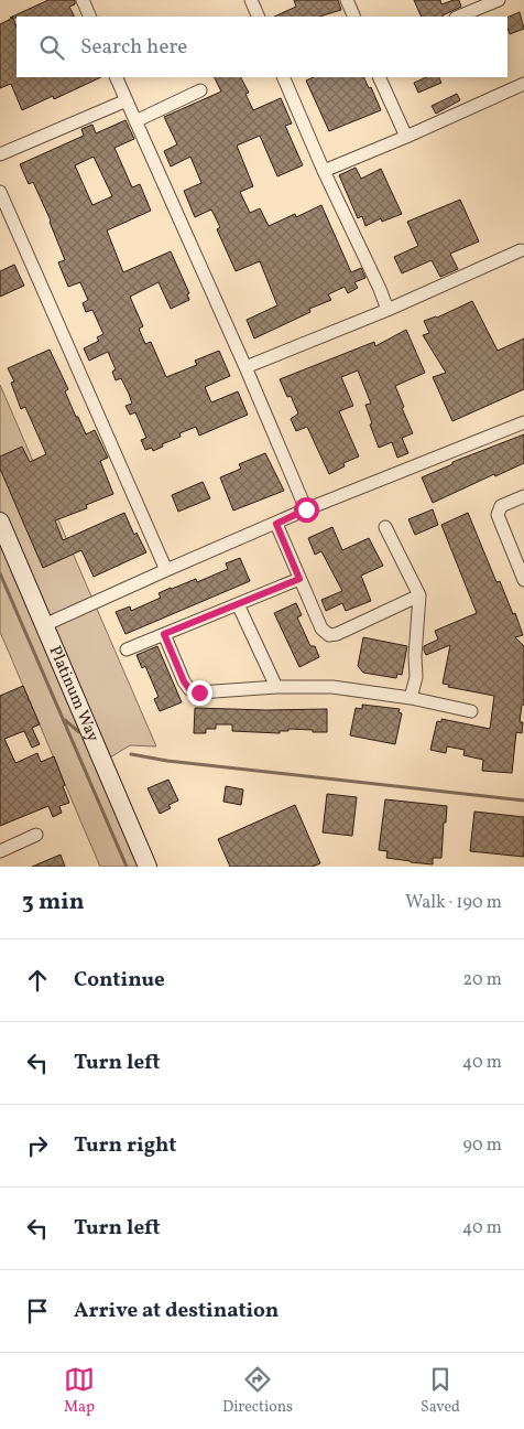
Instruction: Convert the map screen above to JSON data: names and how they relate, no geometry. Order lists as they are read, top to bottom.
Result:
{
  "streets": {
    "street": ["Platinum Way"]
  },
  "page": {
    "search": "Search here",
    "heading": ["3 min", "Walk · 190 m"],
    "list": [
      ["Continue", "20 m"],
      ["Turn left", "40 m"],
      ["Turn right", "90 m"],
      ["Turn left", "40 m"],
      "Arrive at destination"
    ],
    "nav": ["Map", "Directions", "Saved"]
  }
}
